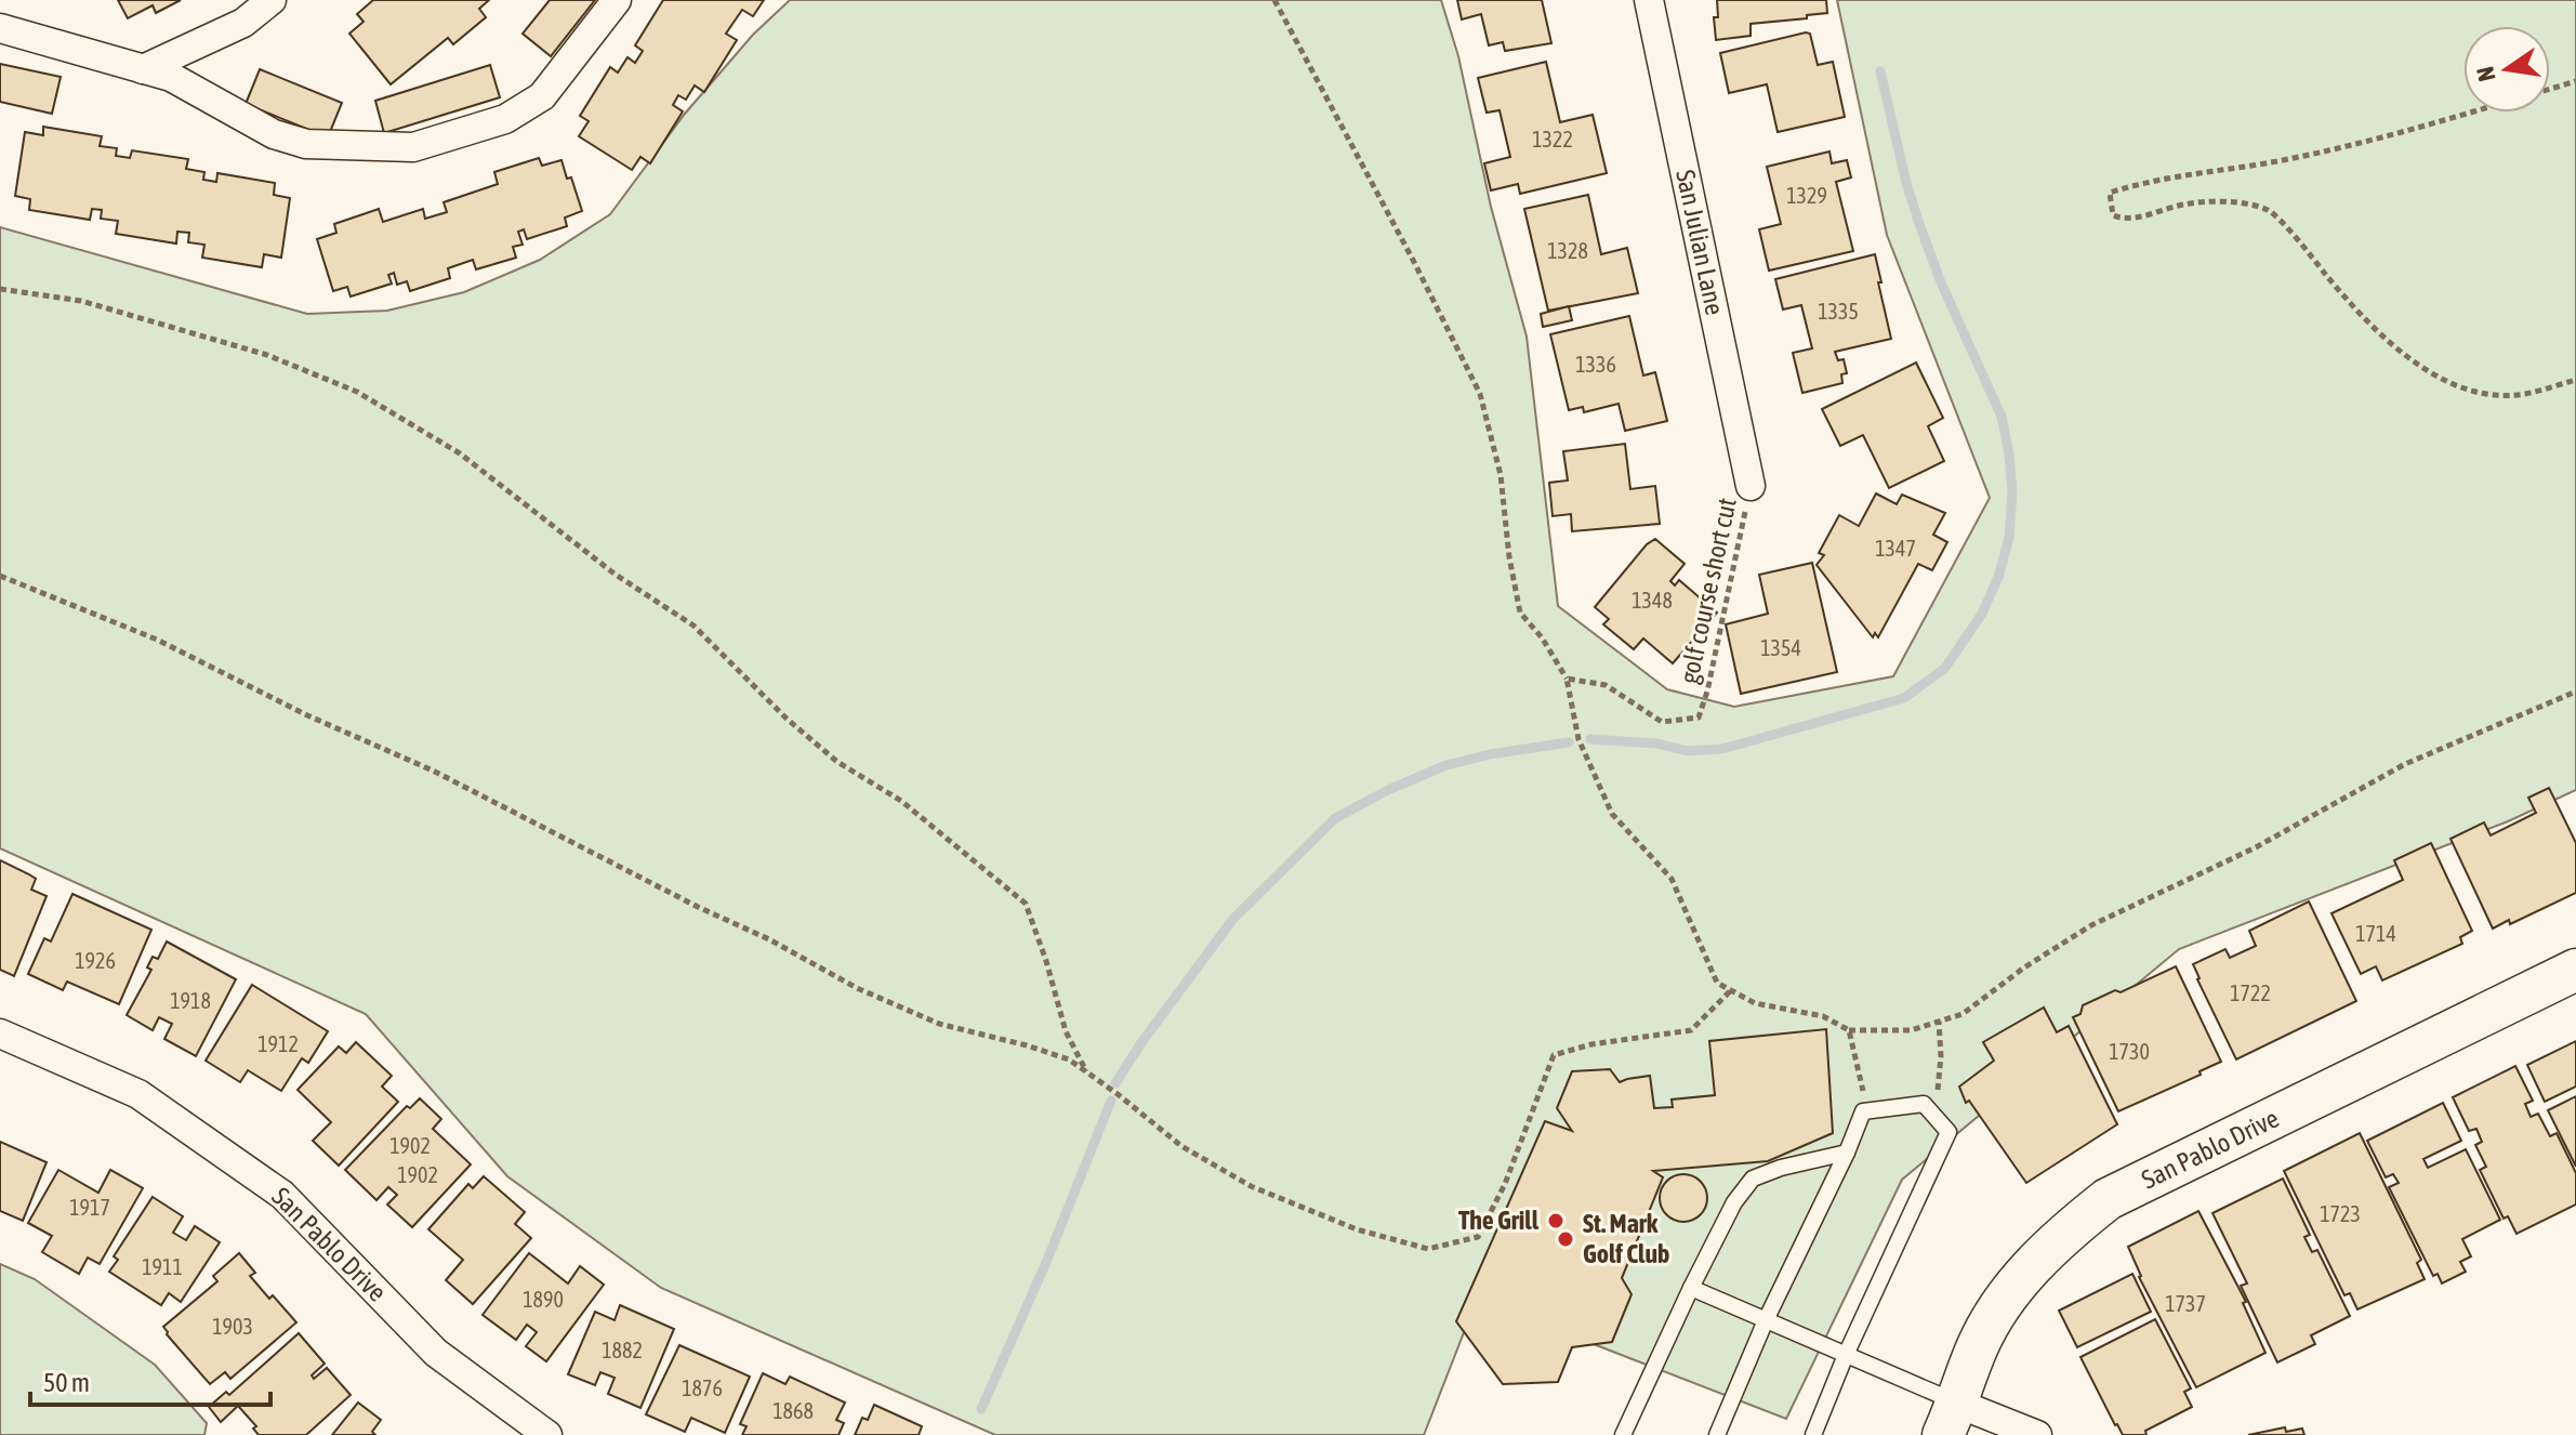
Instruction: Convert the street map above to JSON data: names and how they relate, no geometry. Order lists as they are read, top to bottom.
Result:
{
  "streets": {
    "street": ["San Julian Lane", "San Pablo Drive"],
    "path": ["golf course short cut"]
  },
  "crossings": [
    ["San Julian Lane", "golf course short cut"]
  ],
  "places": ["The Grill", "St. Mark Golf Club"],
  "house_numbers": [
    "1322",
    "1329",
    "1328",
    "1335",
    "1336",
    "1347",
    "1348",
    "1354",
    "1714",
    "1926",
    "1722",
    "1918",
    "1912",
    "1730",
    "1902",
    "1902",
    "1917",
    "1723",
    "1911",
    "1890",
    "1737",
    "1903",
    "1882",
    "1876",
    "1868"
  ],
  "scale_bar": "50 m",
  "north": "left"
}
